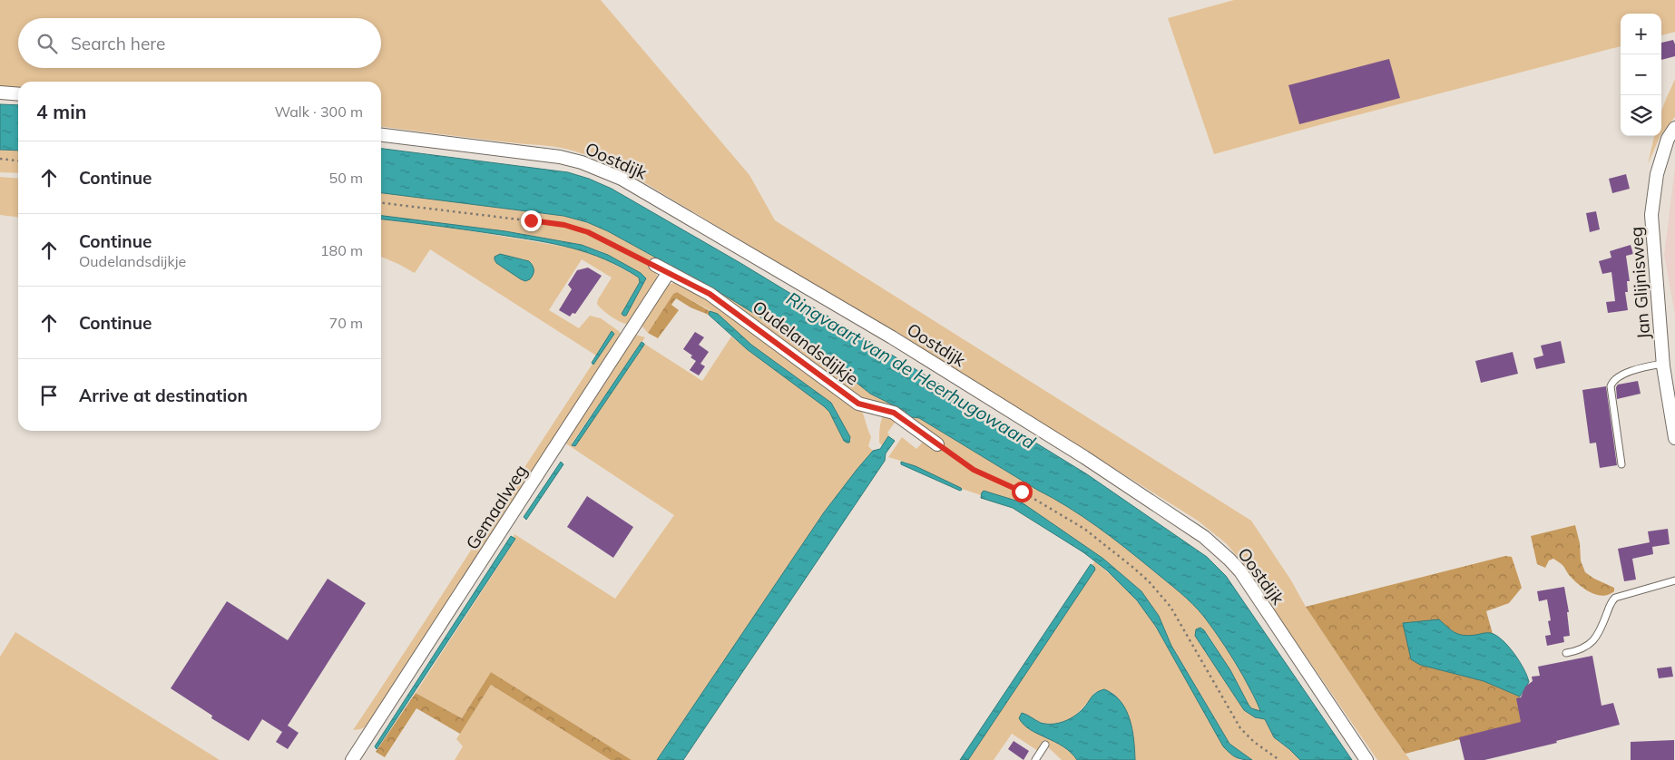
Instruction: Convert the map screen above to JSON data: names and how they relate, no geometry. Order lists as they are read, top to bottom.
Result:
{
  "streets": {
    "street": [
      "Oostdijk",
      "Jan Glijnisweg",
      "Oudelandsdijkje",
      "Gemaalweg"
    ]
  },
  "crossings": [
    ["Oudelandsdijkje", "Gemaalweg"]
  ],
  "water": ["Ringvaart van de Heerhugowaard"],
  "page": {
    "map_buttons": ["+", "−"],
    "search": "Search here",
    "heading": ["4 min", "Walk · 300 m"],
    "list": [
      ["Continue", "50 m"],
      ["Continue", "Oudelandsdijkje", "180 m"],
      ["Continue", "70 m"],
      "Arrive at destination"
    ]
  }
}
